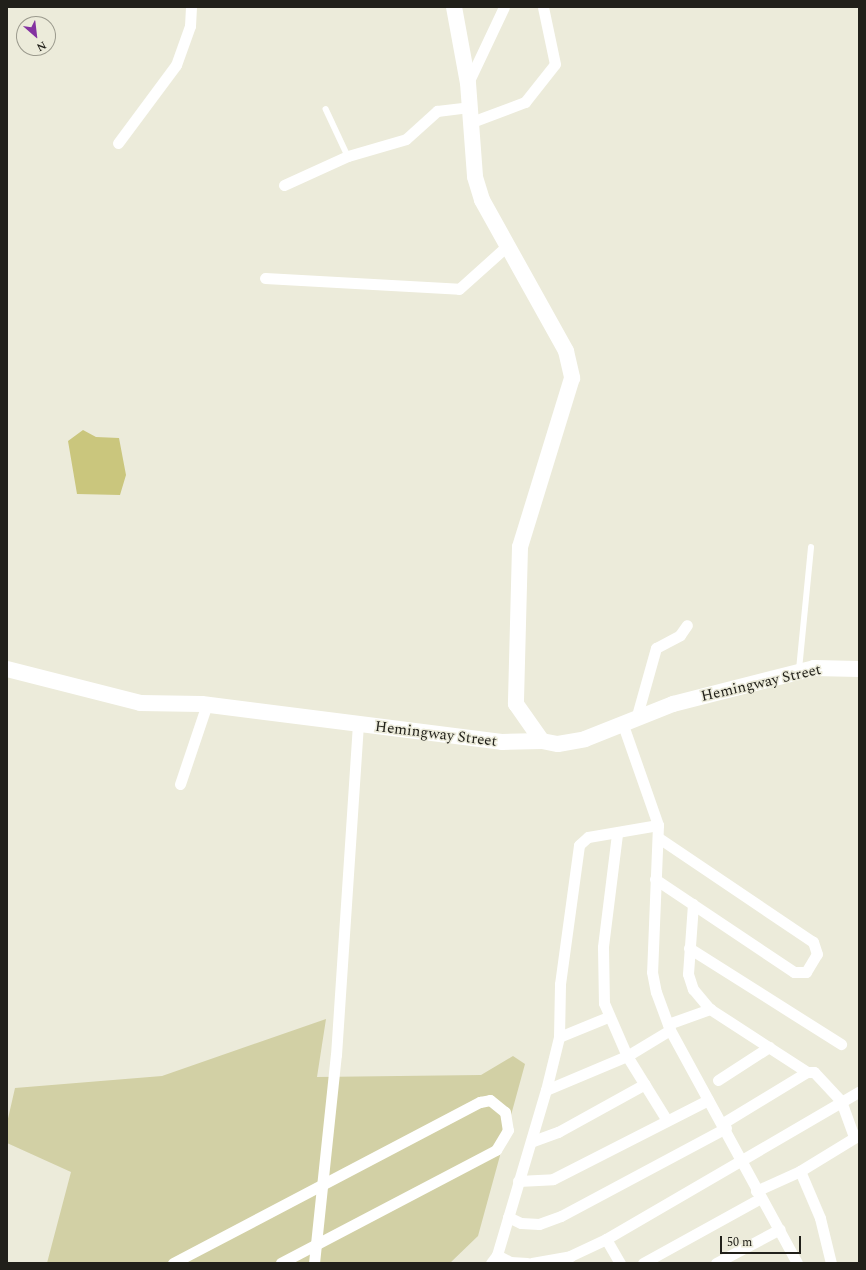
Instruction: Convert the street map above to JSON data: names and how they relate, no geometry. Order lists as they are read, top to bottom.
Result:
{
  "streets": {
    "main road": ["Hemingway Street"]
  },
  "scale_bar": "50 m",
  "north": "bottom right"
}
